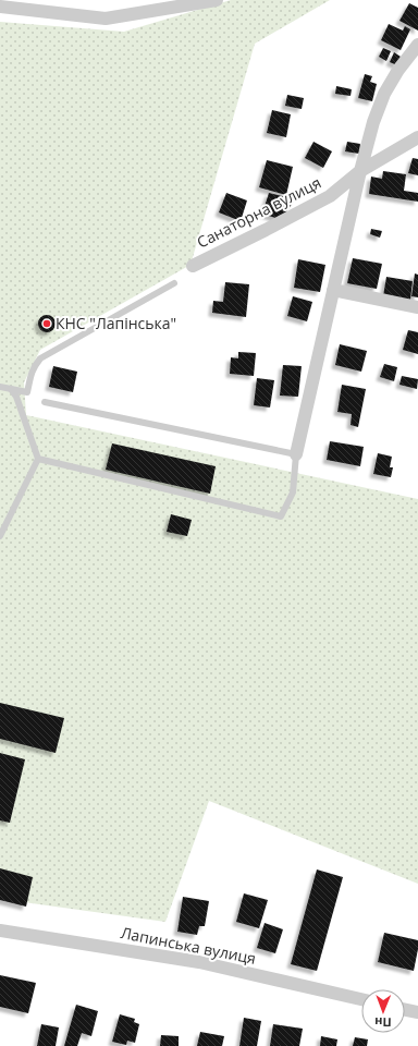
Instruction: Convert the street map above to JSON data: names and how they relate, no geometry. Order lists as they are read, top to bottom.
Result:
{
  "streets": {
    "street": ["Санаторна вулиця", "Лапинська вулиця"]
  },
  "places": ["КНС \"Лапінська\""],
  "north": "bottom"
}
